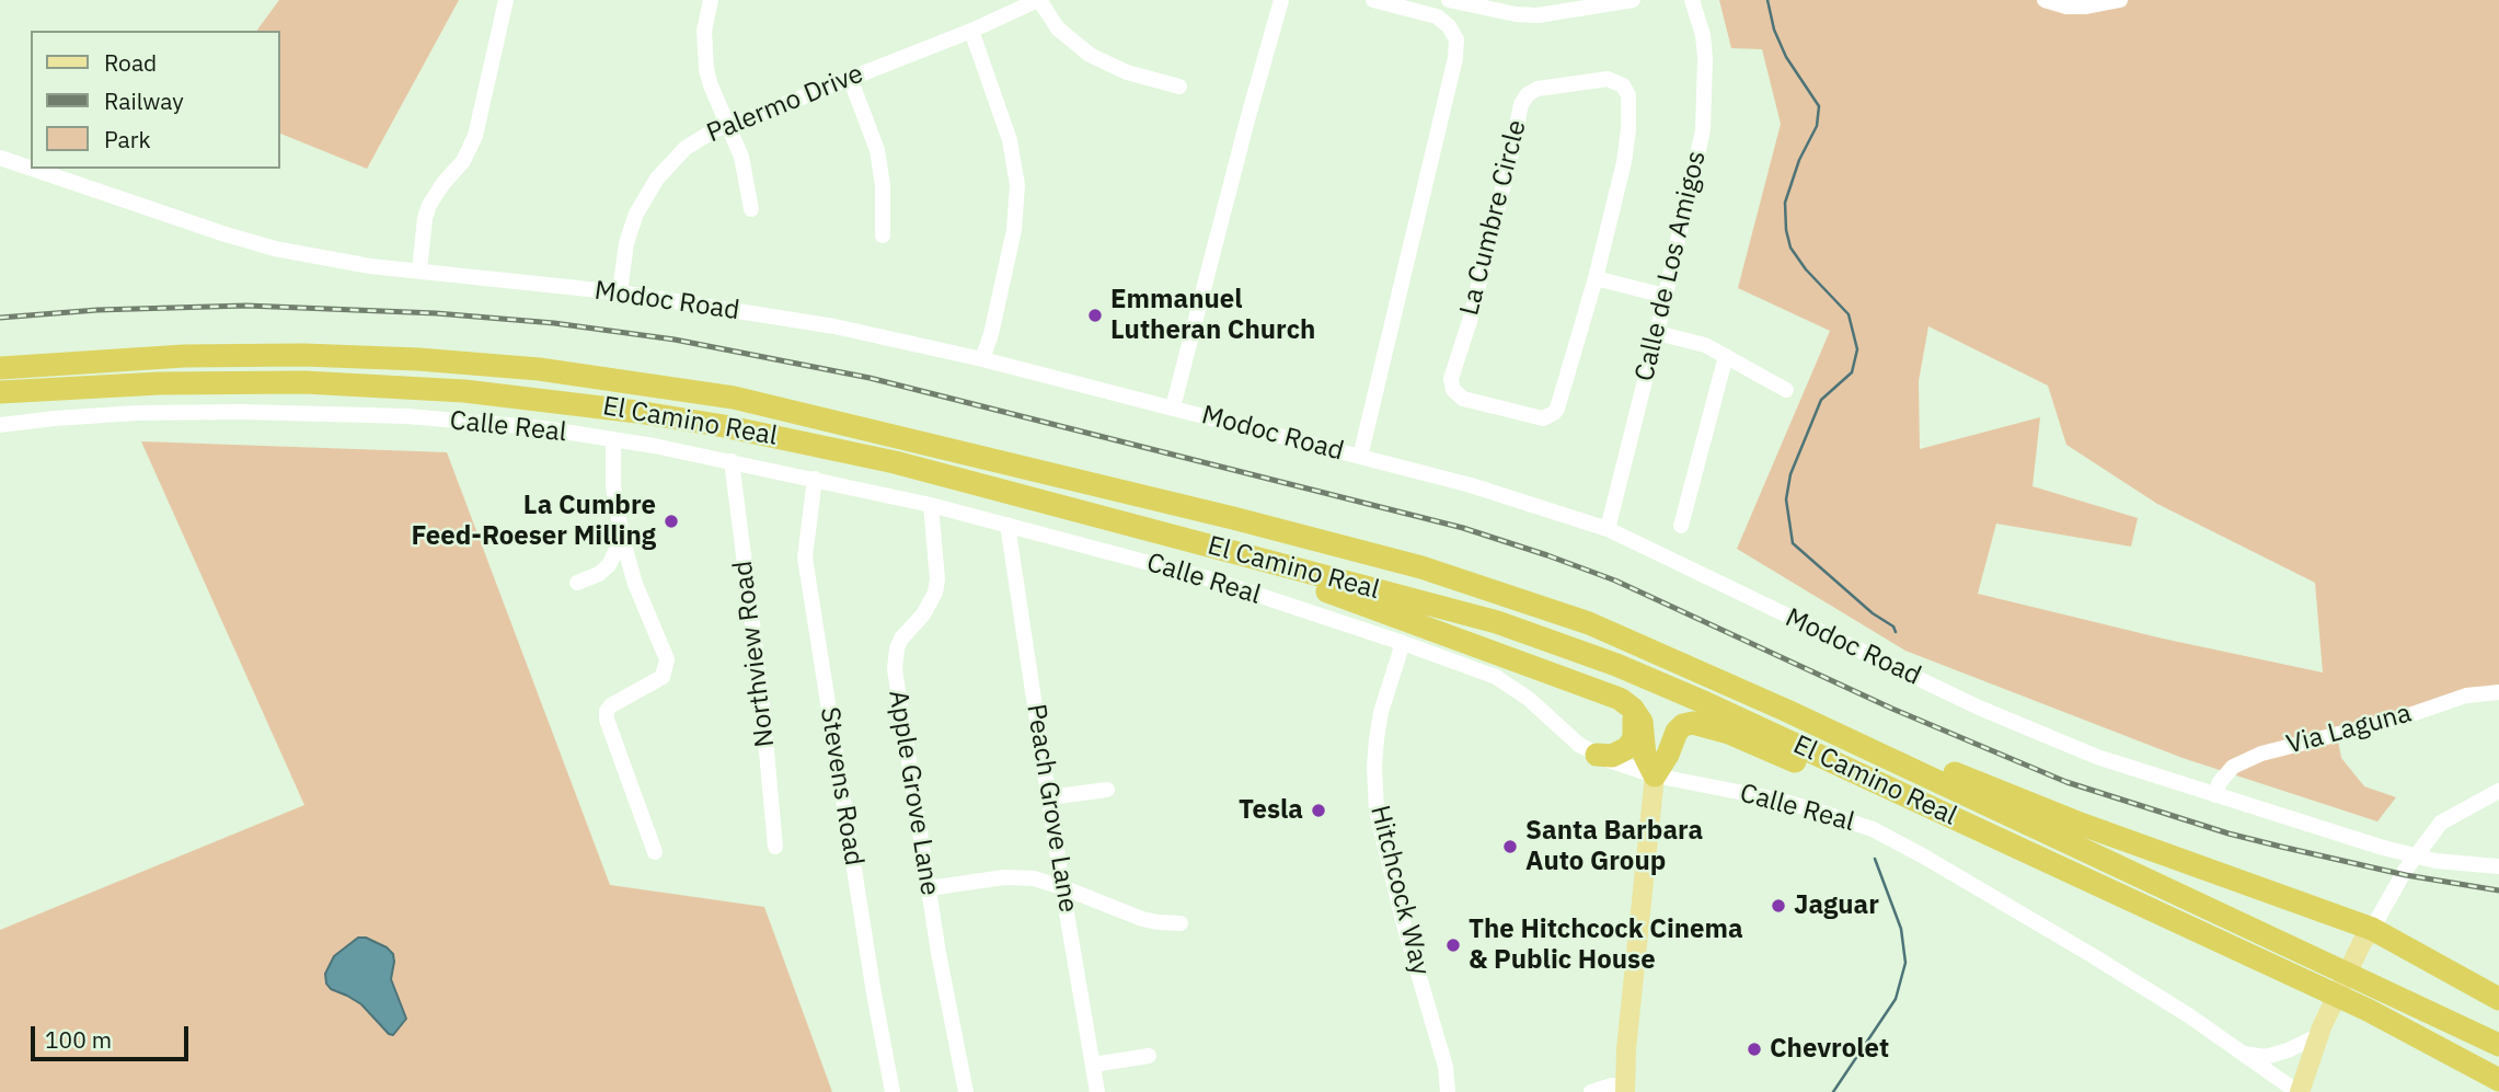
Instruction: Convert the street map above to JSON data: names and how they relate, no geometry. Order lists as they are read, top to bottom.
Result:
{
  "streets": {
    "highway": ["El Camino Real"],
    "street": [
      "Palermo Drive",
      "La Cumbre Circle",
      "Calle de Los Amigos",
      "Modoc Road",
      "Calle Real",
      "Northview Road",
      "Via Laguna",
      "Stevens Road",
      "Apple Grove Lane",
      "Peach Grove Lane",
      "Hitchcock Way"
    ]
  },
  "crossings": [
    ["Palermo Drive", "Modoc Road"],
    ["Calle de Los Amigos", "Modoc Road"],
    ["Modoc Road", "Via Laguna"],
    ["Calle Real", "Northview Road"],
    ["Calle Real", "Stevens Road"],
    ["Calle Real", "Apple Grove Lane"],
    ["Calle Real", "Peach Grove Lane"],
    ["Calle Real", "Hitchcock Way"]
  ],
  "places": [
    "Emmanuel Lutheran Church",
    "La Cumbre Feed-Roeser Milling",
    "Tesla",
    "Santa Barbara Auto Group",
    "Jaguar",
    "The Hitchcock Cinema & Public House",
    "Chevrolet"
  ],
  "legend": ["Road", "Railway", "Park"],
  "scale_bar": "100 m"
}
